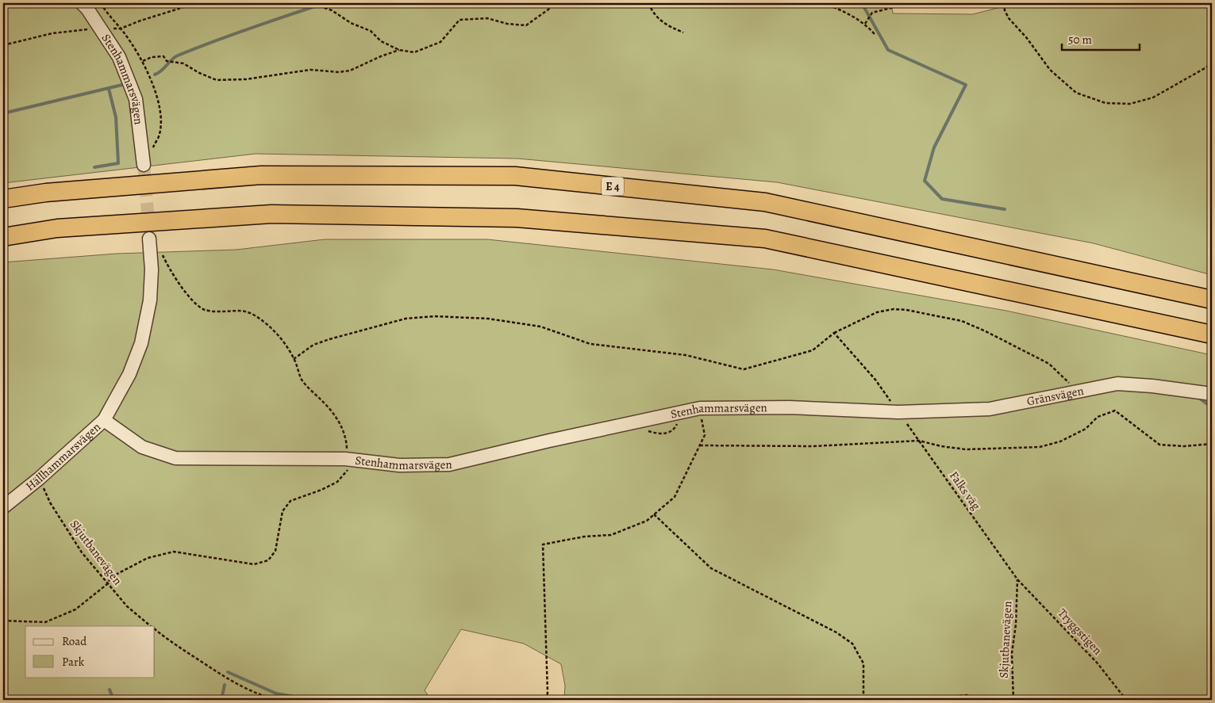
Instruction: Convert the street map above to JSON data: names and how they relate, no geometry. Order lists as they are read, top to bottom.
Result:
{
  "streets": {
    "highway": ["E 4"],
    "street": ["Stenhammarsvägen", "Gränsvägen", "Hällhammarsvägen"],
    "path": ["Falks väg", "Skjutbanevägen", "Tryggstigen"]
  },
  "crossings": [
    ["Stenhammarsvägen", "Gränsvägen"],
    ["Stenhammarsvägen", "Hällhammarsvägen"],
    ["Stenhammarsvägen", "Falks väg"],
    ["Gränsvägen", "Falks väg"],
    ["Hällhammarsvägen", "Skjutbanevägen"],
    ["Falks väg", "Skjutbanevägen"],
    ["Falks väg", "Tryggstigen"],
    ["Skjutbanevägen", "Tryggstigen"]
  ],
  "legend": ["Road", "Park"],
  "scale_bar": "50 m"
}
